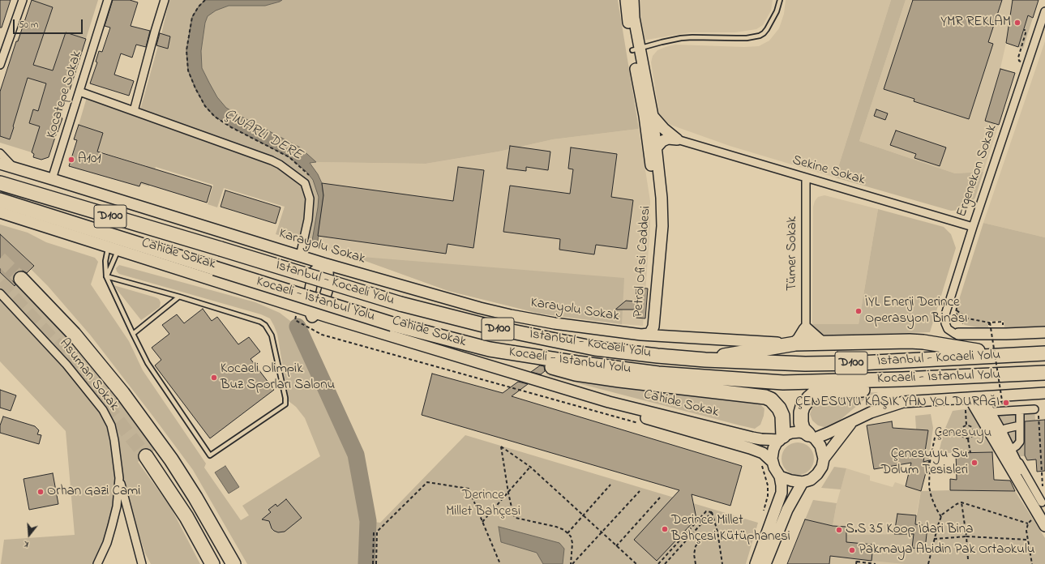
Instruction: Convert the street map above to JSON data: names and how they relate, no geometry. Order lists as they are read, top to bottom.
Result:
{
  "streets": {
    "highway": ["D100", "İstanbul - Kocaeli Yolu", "Kocaeli - İstanbul Yolu"],
    "main road": ["Karayolu Sokak", "Cahide Sokak", "Petrol Ofisi Caddesi"],
    "street": [
      "Kocatepe Sokak",
      "Sekine Sokak",
      "Ergenekon Sokak",
      "Tümer Sokak",
      "Asuman Sokak"
    ]
  },
  "crossings": [
    ["Kocatepe Sokak", "Karayolu Sokak"],
    ["Sekine Sokak", "Ergenekon Sokak"],
    ["Sekine Sokak", "Tümer Sokak"],
    ["Karayolu Sokak", "Petrol Ofisi Caddesi"]
  ],
  "water": ["ÇINARLI DERE"],
  "parks": ["Çenesuyu", "Derince Millet Bahçesi"],
  "places": [
    "YMR REKLAM",
    "A101",
    "İYL Enerji Derince Operasyon Binası",
    "Kocaeli Olimpik Buz Sporları Salonu",
    "ÇENESUYU KAŞIK YAN YOL DURAĞI",
    "Çenesuyu Su Dolum Tesisleri",
    "Orhan Gazi Cami",
    "Derince Millet Bahçesi Kütüphanesi",
    "S.S 35 Koop İdari Bina",
    "Pakmaya Abidin Pak Ortaokulu"
  ],
  "scale_bar": "50 m",
  "north": "bottom"
}
